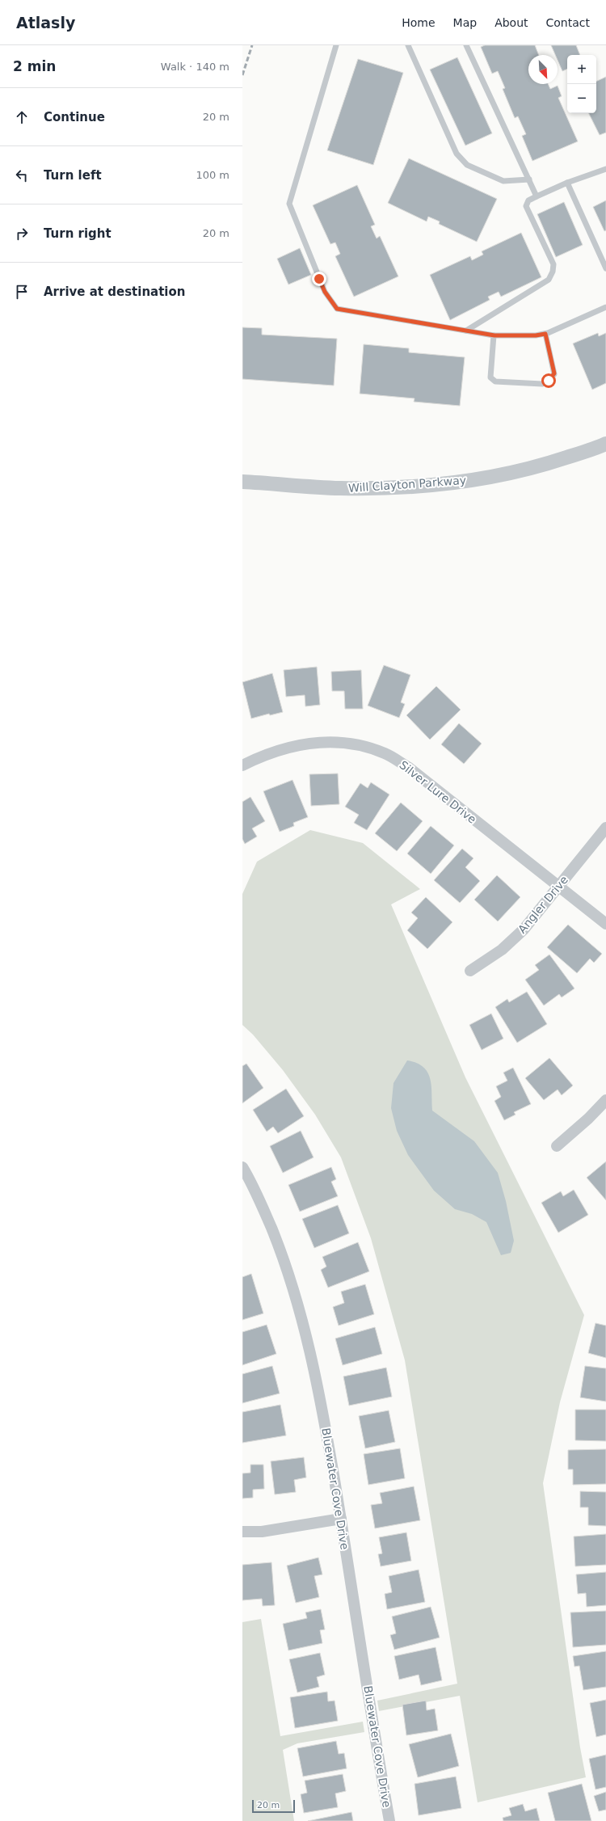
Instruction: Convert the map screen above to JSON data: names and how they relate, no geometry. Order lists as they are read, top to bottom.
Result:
{
  "streets": {
    "street": [
      "Will Clayton Parkway",
      "Silver Lure Drive",
      "Angler Drive",
      "Bluewater Cove Drive"
    ]
  },
  "crossings": [
    ["Silver Lure Drive", "Angler Drive"]
  ],
  "scale_bar": "20 m",
  "north": "bottom right",
  "page": {
    "header": "Atlasly",
    "nav": [
      "Home",
      "Map",
      "About",
      "Contact"
    ],
    "heading": ["2 min", "Walk · 140 m"],
    "map_buttons": ["+", "−"],
    "list": [
      ["Continue", "20 m"],
      ["Turn left", "100 m"],
      ["Turn right", "20 m"],
      "Arrive at destination"
    ],
    "scale": "20 m"
  }
}
